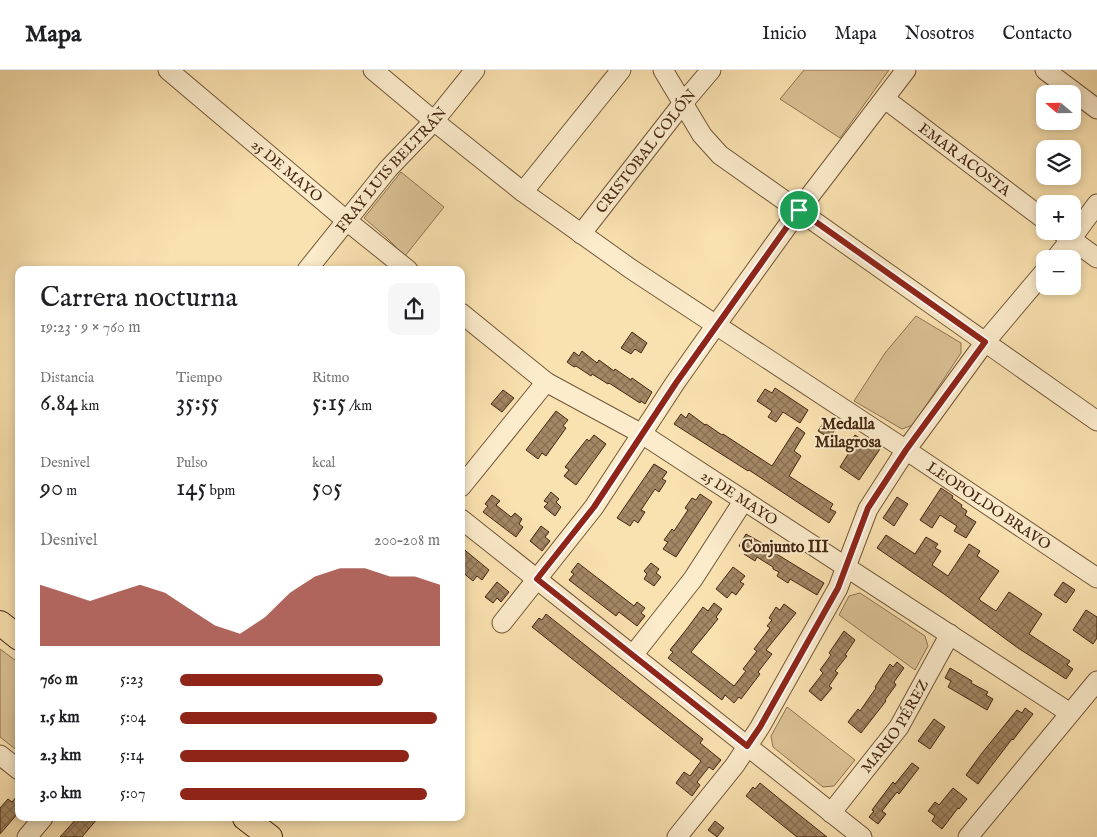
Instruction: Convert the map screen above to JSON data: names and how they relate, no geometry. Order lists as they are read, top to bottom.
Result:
{
  "streets": {
    "street": [
      "CRISTOBAL COLÓN",
      "EMAR ACOSTA",
      "FRAY LUIS BELTRÁN",
      "25 DE MAYO",
      "LEOPOLDO BRAVO",
      "MARIO PÉREZ"
    ]
  },
  "crossings": [
    ["CRISTOBAL COLÓN", "LEOPOLDO BRAVO"],
    ["FRAY LUIS BELTRÁN", "25 DE MAYO"],
    ["FRAY LUIS BELTRÁN", "LEOPOLDO BRAVO"],
    ["25 DE MAYO", "MARIO PÉREZ"]
  ],
  "districts": ["Medalla Milagrosa", "Conjunto III"],
  "north": "left",
  "page": {
    "header": "Mapa",
    "nav": [
      "Inicio",
      "Mapa",
      "Nosotros",
      "Contacto"
    ],
    "map_buttons": ["+", "−"],
    "heading": ["Carrera nocturna", "19:23 · 9 × 760 m"],
    "stats": [
      ["Distancia", "6.84 km"],
      ["Tiempo", "35:55"],
      ["Ritmo", "5:15 /km"],
      ["Desnivel", "90 m"],
      ["Pulso", "145 bpm"],
      ["kcal", "505"]
    ],
    "chart": ["Desnivel", "200–208 m"],
    "list": [
      {
        "name": "760 m",
        "note": "5:23"
      },
      {
        "name": "1.5 km",
        "note": "5:04"
      },
      {
        "name": "2.3 km",
        "note": "5:14"
      },
      {
        "name": "3.0 km",
        "note": "5:07"
      }
    ]
  }
}
